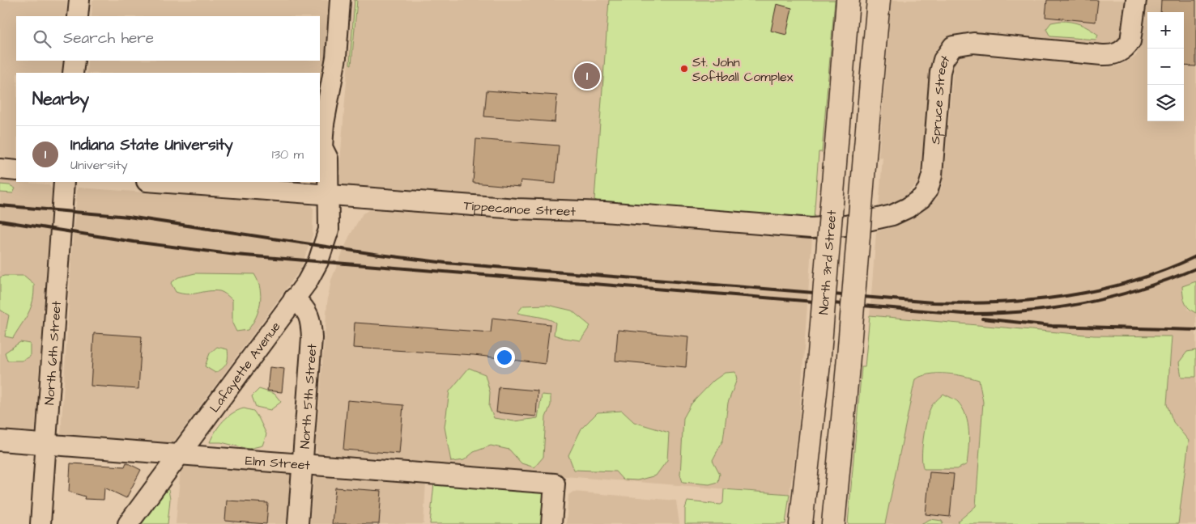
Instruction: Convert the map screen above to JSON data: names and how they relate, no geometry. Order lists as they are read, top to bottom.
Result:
{
  "streets": {
    "highway": ["North 3rd Street"],
    "street": [
      "Spruce Street",
      "Tippecanoe Street",
      "North 6th Street",
      "Lafayette Avenue",
      "North 5th Street",
      "Elm Street"
    ]
  },
  "crossings": [
    ["Spruce Street", "Tippecanoe Street"],
    ["Tippecanoe Street", "Lafayette Avenue"],
    ["North 6th Street", "Elm Street"],
    ["Lafayette Avenue", "North 5th Street"],
    ["Lafayette Avenue", "Elm Street"],
    ["North 5th Street", "Elm Street"]
  ],
  "places": ["St. John Softball Complex"],
  "page": {
    "map_buttons": ["+", "−"],
    "search": "Search here",
    "pins": "1",
    "heading": "Nearby",
    "list": [
      {
        "mark": "1",
        "name": "Indiana State University",
        "note": "University",
        "value": "130 m"
      }
    ]
  }
}
